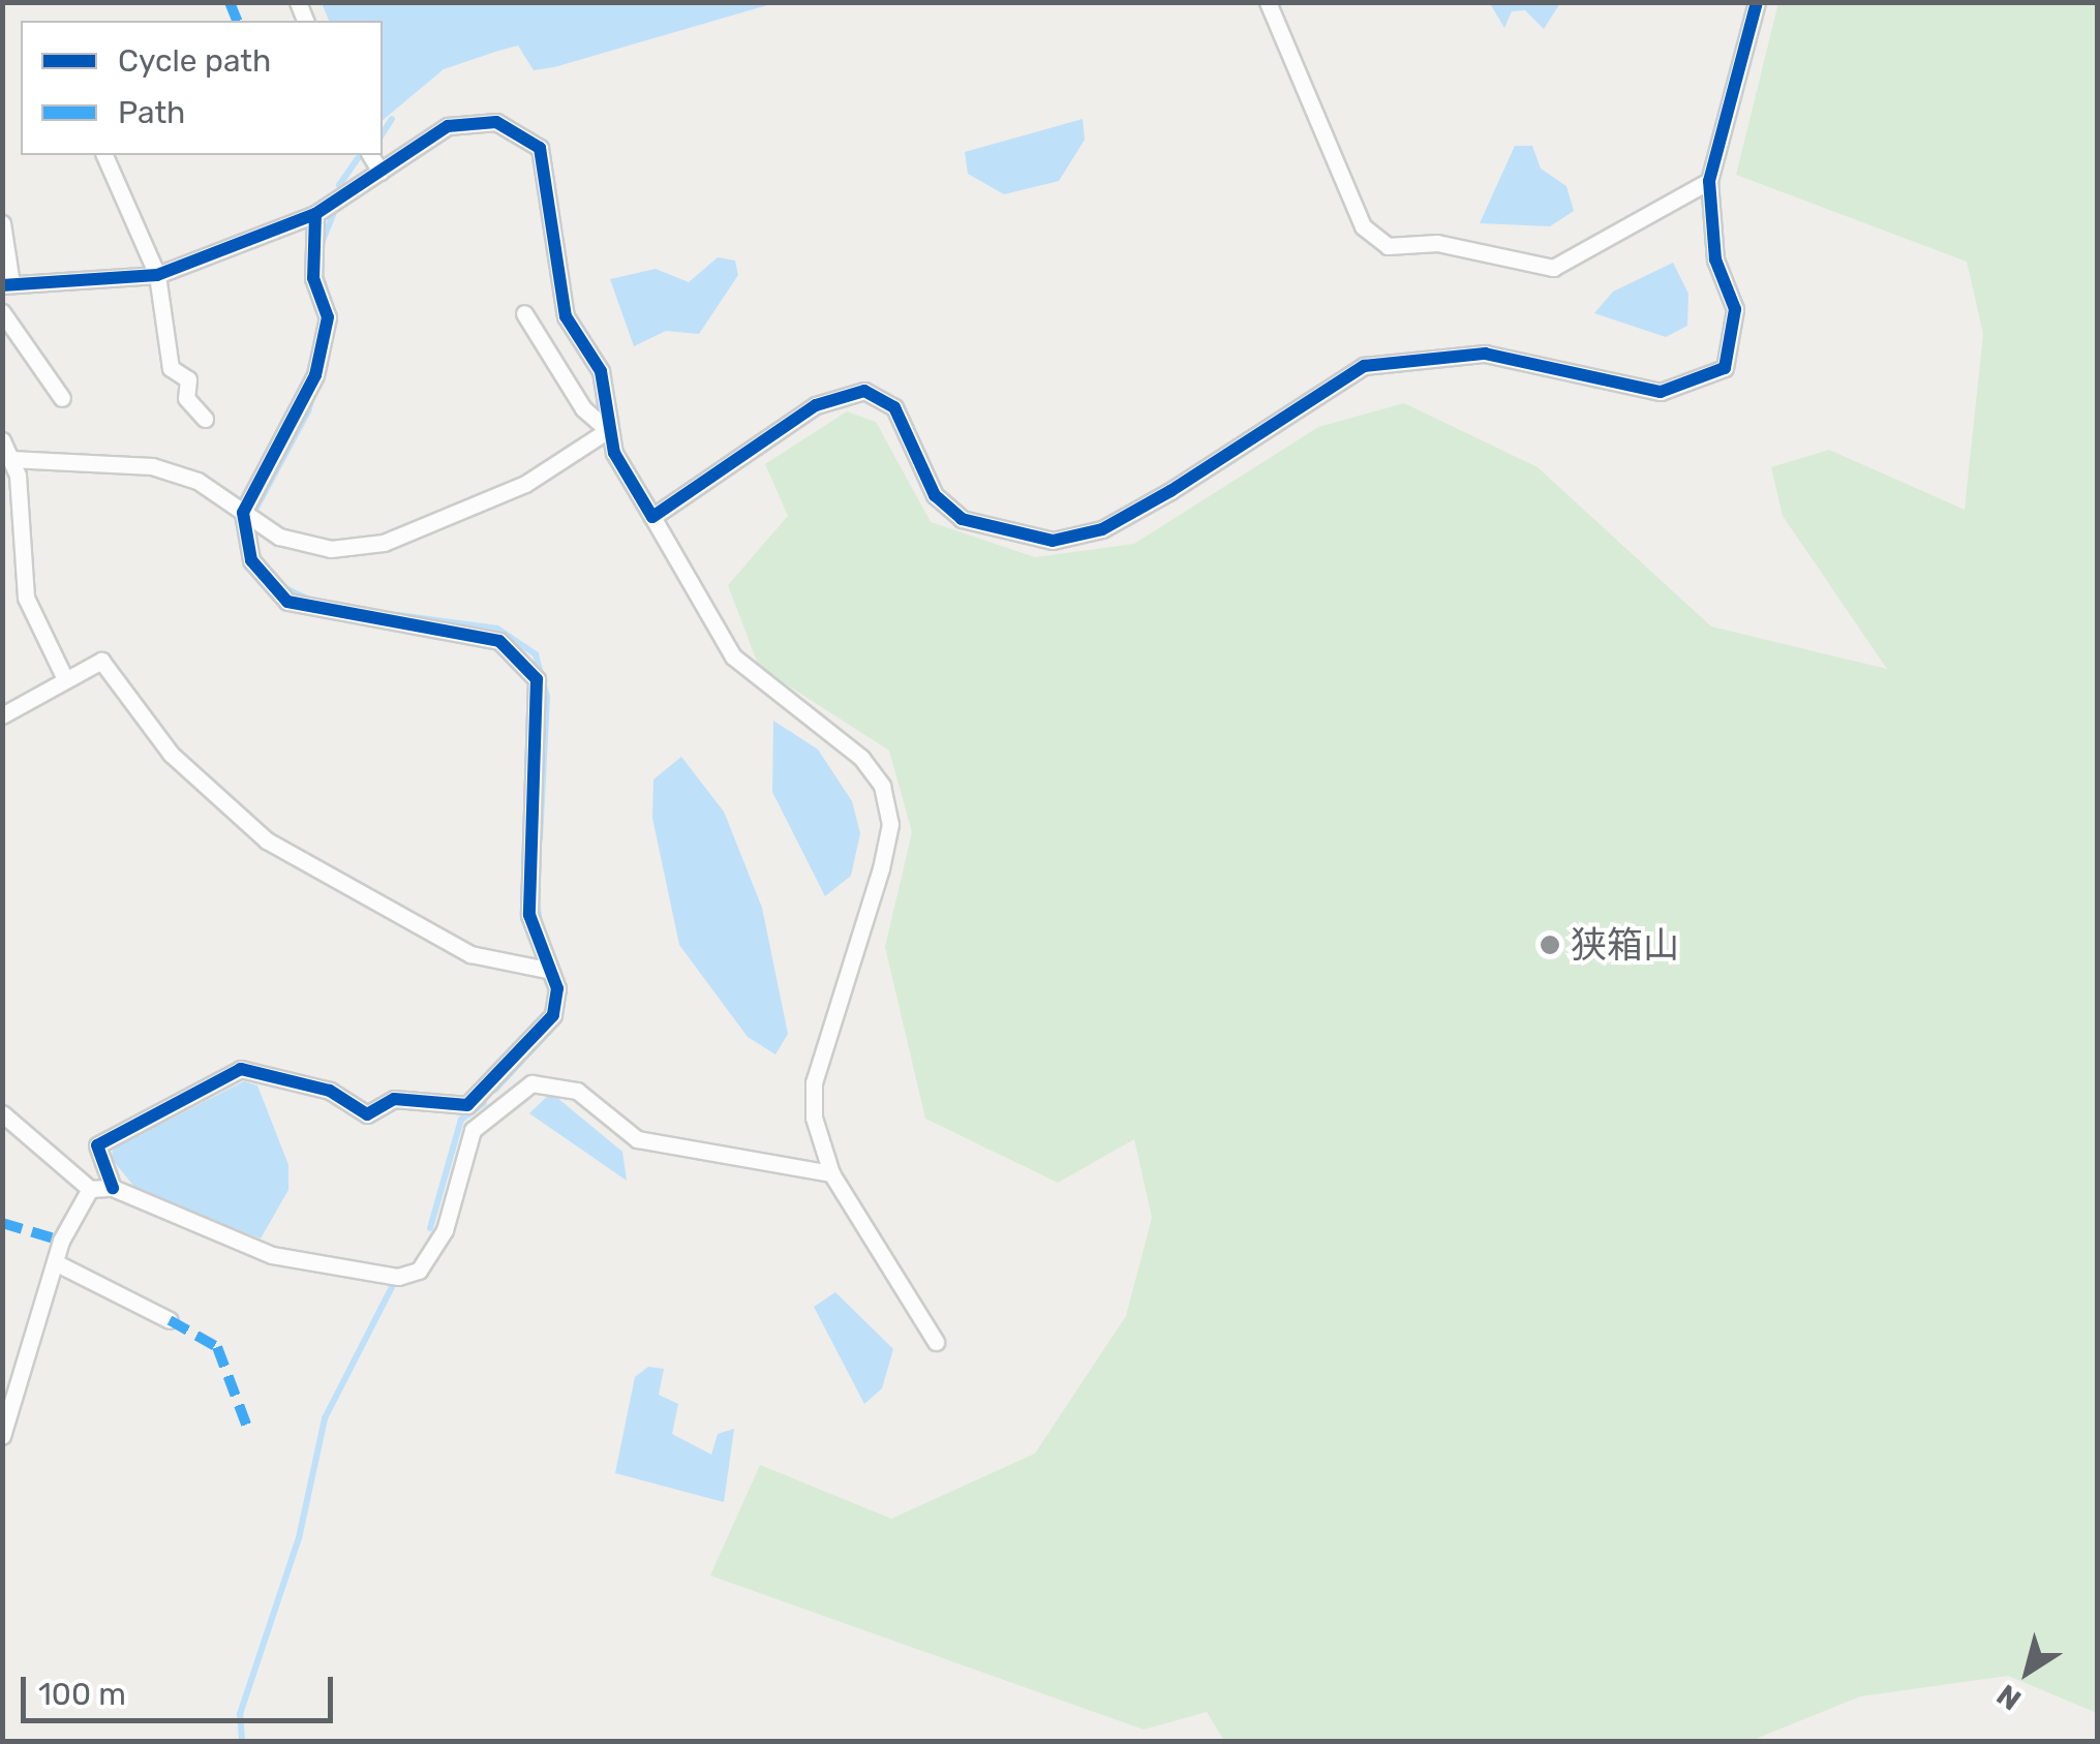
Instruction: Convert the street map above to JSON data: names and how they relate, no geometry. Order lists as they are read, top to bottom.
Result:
{
  "places": ["狭箱山"],
  "legend": ["Cycle path", "Path"],
  "scale_bar": "100 m",
  "north": "bottom left"
}
